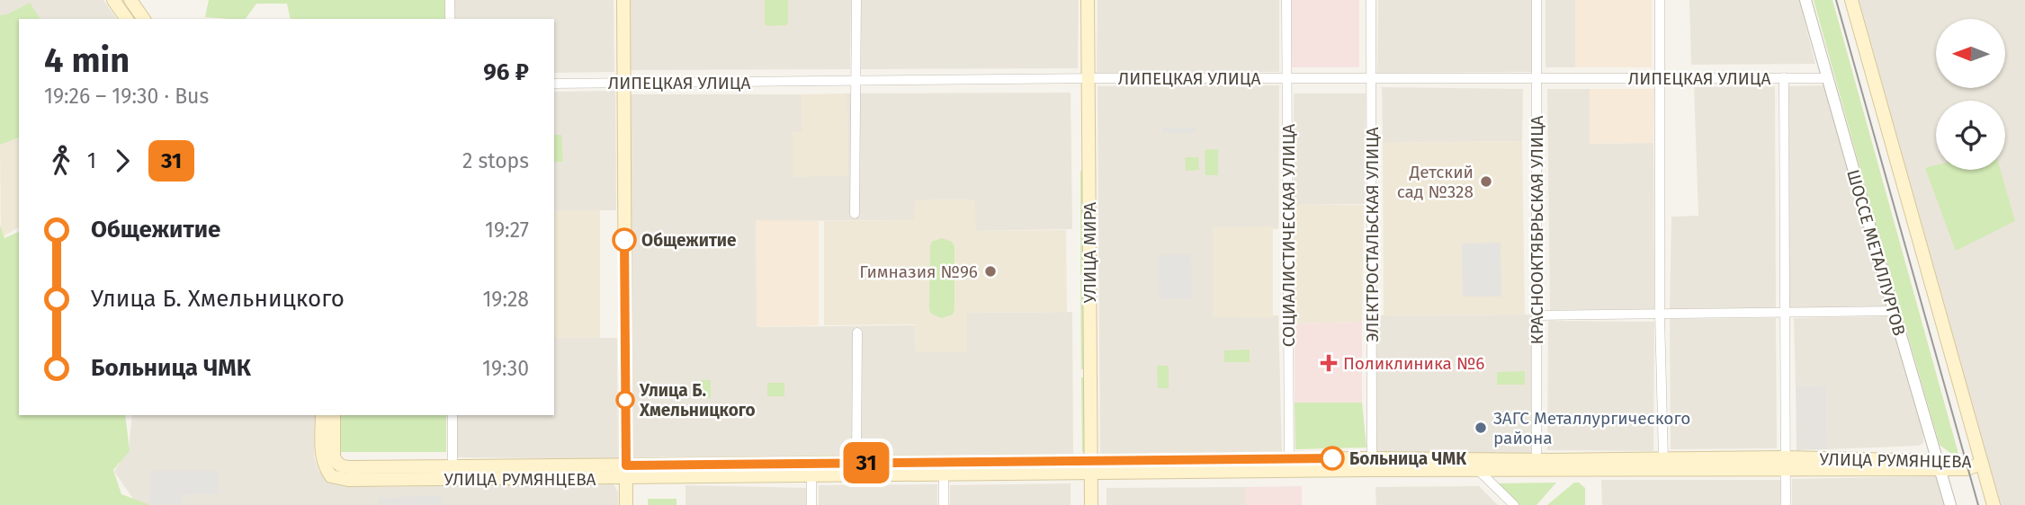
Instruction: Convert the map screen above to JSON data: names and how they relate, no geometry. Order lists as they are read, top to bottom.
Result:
{
  "streets": {
    "main road": ["УЛИЦА МИРА", "УЛИЦА РУМЯНЦЕВА"],
    "street": [
      "ЛИПЕЦКАЯ УЛИЦА",
      "КРАСНООКТЯБРЬСКАЯ УЛИЦА",
      "ЭЛЕКТРОСТАЛЬСКАЯ УЛИЦА",
      "СОЦИАЛИСТИЧЕСКАЯ УЛИЦА",
      "ШОССЕ МЕТАЛЛУРГОВ"
    ]
  },
  "crossings": [
    ["ЛИПЕЦКАЯ УЛИЦА", "КРАСНООКТЯБРЬСКАЯ УЛИЦА"],
    ["ЛИПЕЦКАЯ УЛИЦА", "ЭЛЕКТРОСТАЛЬСКАЯ УЛИЦА"],
    ["ЛИПЕЦКАЯ УЛИЦА", "СОЦИАЛИСТИЧЕСКАЯ УЛИЦА"],
    ["ЛИПЕЦКАЯ УЛИЦА", "УЛИЦА МИРА"],
    ["ЛИПЕЦКАЯ УЛИЦА", "ШОССЕ МЕТАЛЛУРГОВ"],
    ["КРАСНООКТЯБРЬСКАЯ УЛИЦА", "УЛИЦА РУМЯНЦЕВА"],
    ["ЭЛЕКТРОСТАЛЬСКАЯ УЛИЦА", "УЛИЦА РУМЯНЦЕВА"],
    ["СОЦИАЛИСТИЧЕСКАЯ УЛИЦА", "УЛИЦА РУМЯНЦЕВА"],
    ["УЛИЦА МИРА", "УЛИЦА РУМЯНЦЕВА"],
    ["ШОССЕ МЕТАЛЛУРГОВ", "УЛИЦА РУМЯНЦЕВА"]
  ],
  "places": {
    "other": [
      "Детский сад №328",
      "Общежитие",
      "Гимназия №96",
      "Улица Б. Хмельницкого",
      "ЗАГС Металлургического района",
      "Больница ЧМК"
    ],
    "health": ["Поликлиника №6"]
  },
  "lines": ["bus line 31"],
  "north": "left",
  "page": {
    "on_map": "31",
    "heading": ["4 min", "19:26 – 19:30 · Bus", "96 ₽"],
    "legs": ["1", "31", "2 stops"],
    "list": [
      {
        "name": "Общежитие",
        "value": "19:27"
      },
      {
        "name": "Улица Б. Хмельницкого",
        "value": "19:28"
      },
      {
        "name": "Больница ЧМК",
        "value": "19:30"
      }
    ]
  }
}
